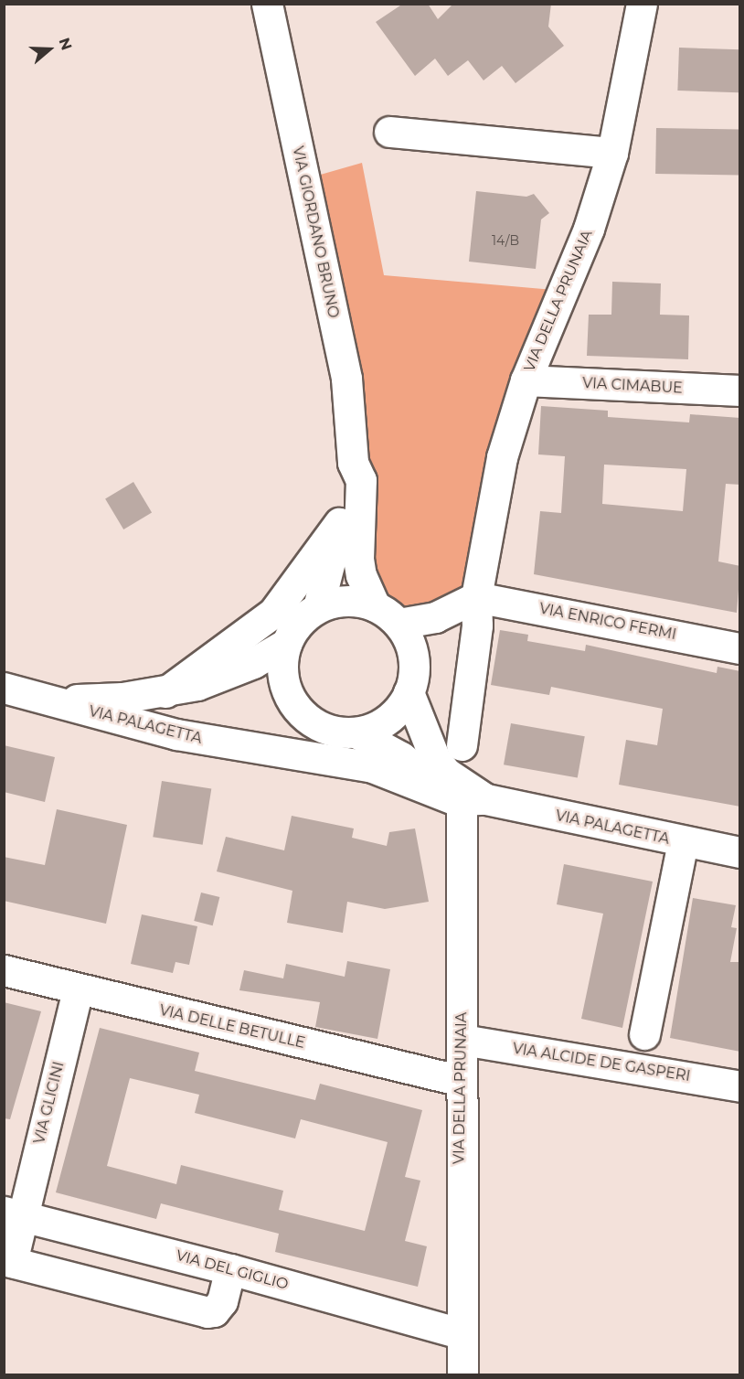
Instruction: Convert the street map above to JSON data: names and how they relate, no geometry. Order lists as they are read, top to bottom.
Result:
{
  "streets": {
    "street": [
      "VIA GIORDANO BRUNO",
      "VIA DELLA PRUNAIA",
      "VIA CIMABUE",
      "VIA ENRICO FERMI",
      "VIA PALAGETTA",
      "VIA DELLE BETULLE",
      "VIA ALCIDE DE GASPERI",
      "VIA GLICINI",
      "VIA DEL GIGLIO"
    ]
  },
  "crossings": [
    ["VIA GIORDANO BRUNO", "VIA PALAGETTA"],
    ["VIA DELLA PRUNAIA", "VIA CIMABUE"],
    ["VIA DELLA PRUNAIA", "VIA ENRICO FERMI"],
    ["VIA DELLA PRUNAIA", "VIA PALAGETTA"],
    ["VIA DELLA PRUNAIA", "VIA DELLE BETULLE"],
    ["VIA DELLA PRUNAIA", "VIA ALCIDE DE GASPERI"],
    ["VIA DELLA PRUNAIA", "VIA DEL GIGLIO"],
    ["VIA DELLE BETULLE", "VIA GLICINI"],
    ["VIA GLICINI", "VIA DEL GIGLIO"]
  ],
  "house_numbers": ["14/B"],
  "north": "right"
}
